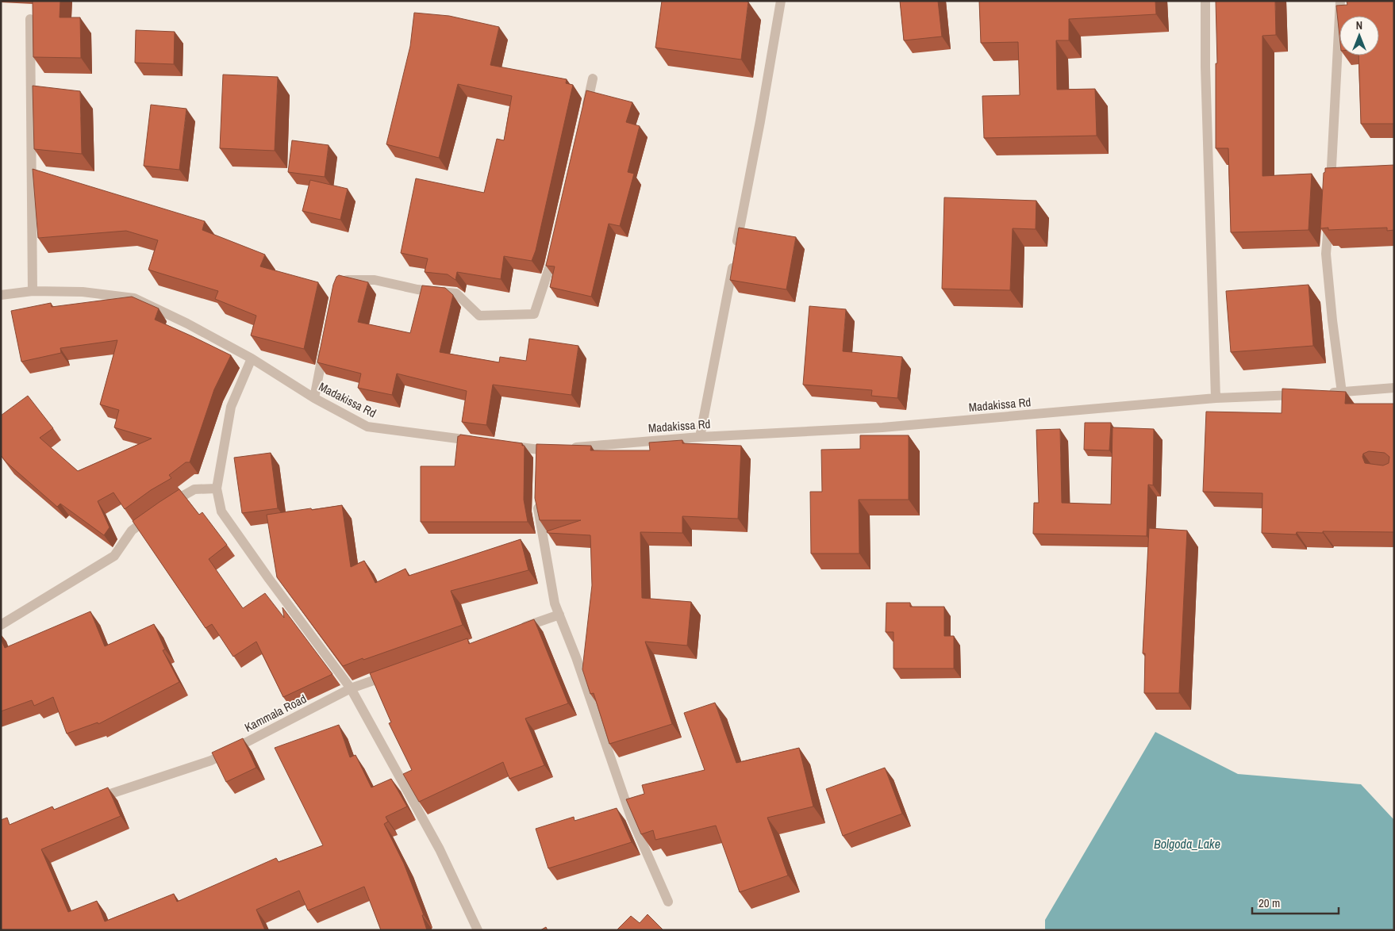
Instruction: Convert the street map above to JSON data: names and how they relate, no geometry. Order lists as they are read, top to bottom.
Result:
{
  "streets": {
    "street": ["Madakissa Rd", "Kammala Road"]
  },
  "water": ["Bolgoda_Lake"],
  "scale_bar": "20 m",
  "north": "top"
}
